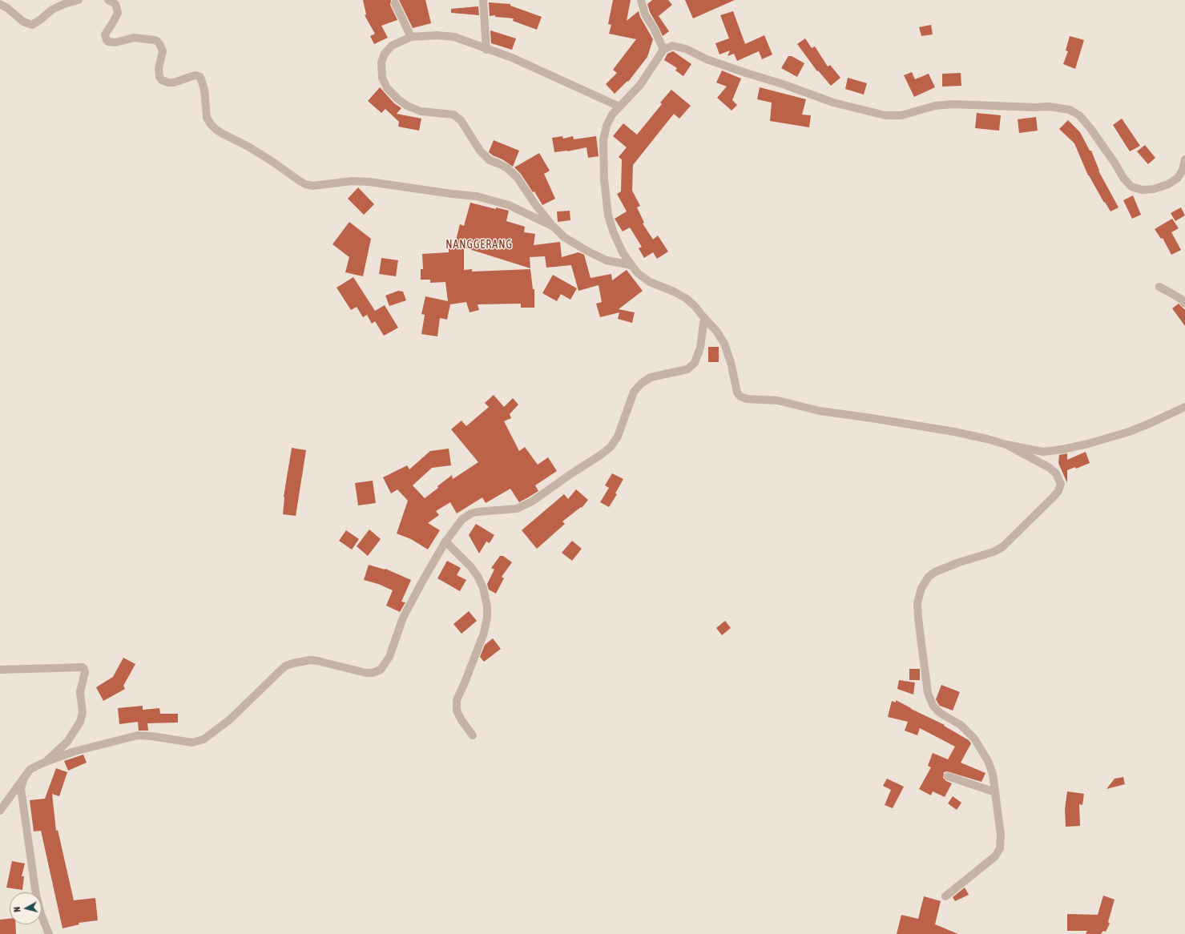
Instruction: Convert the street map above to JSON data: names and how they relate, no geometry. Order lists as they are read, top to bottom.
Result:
{
  "districts": ["NANGGERANG"],
  "north": "left"
}
